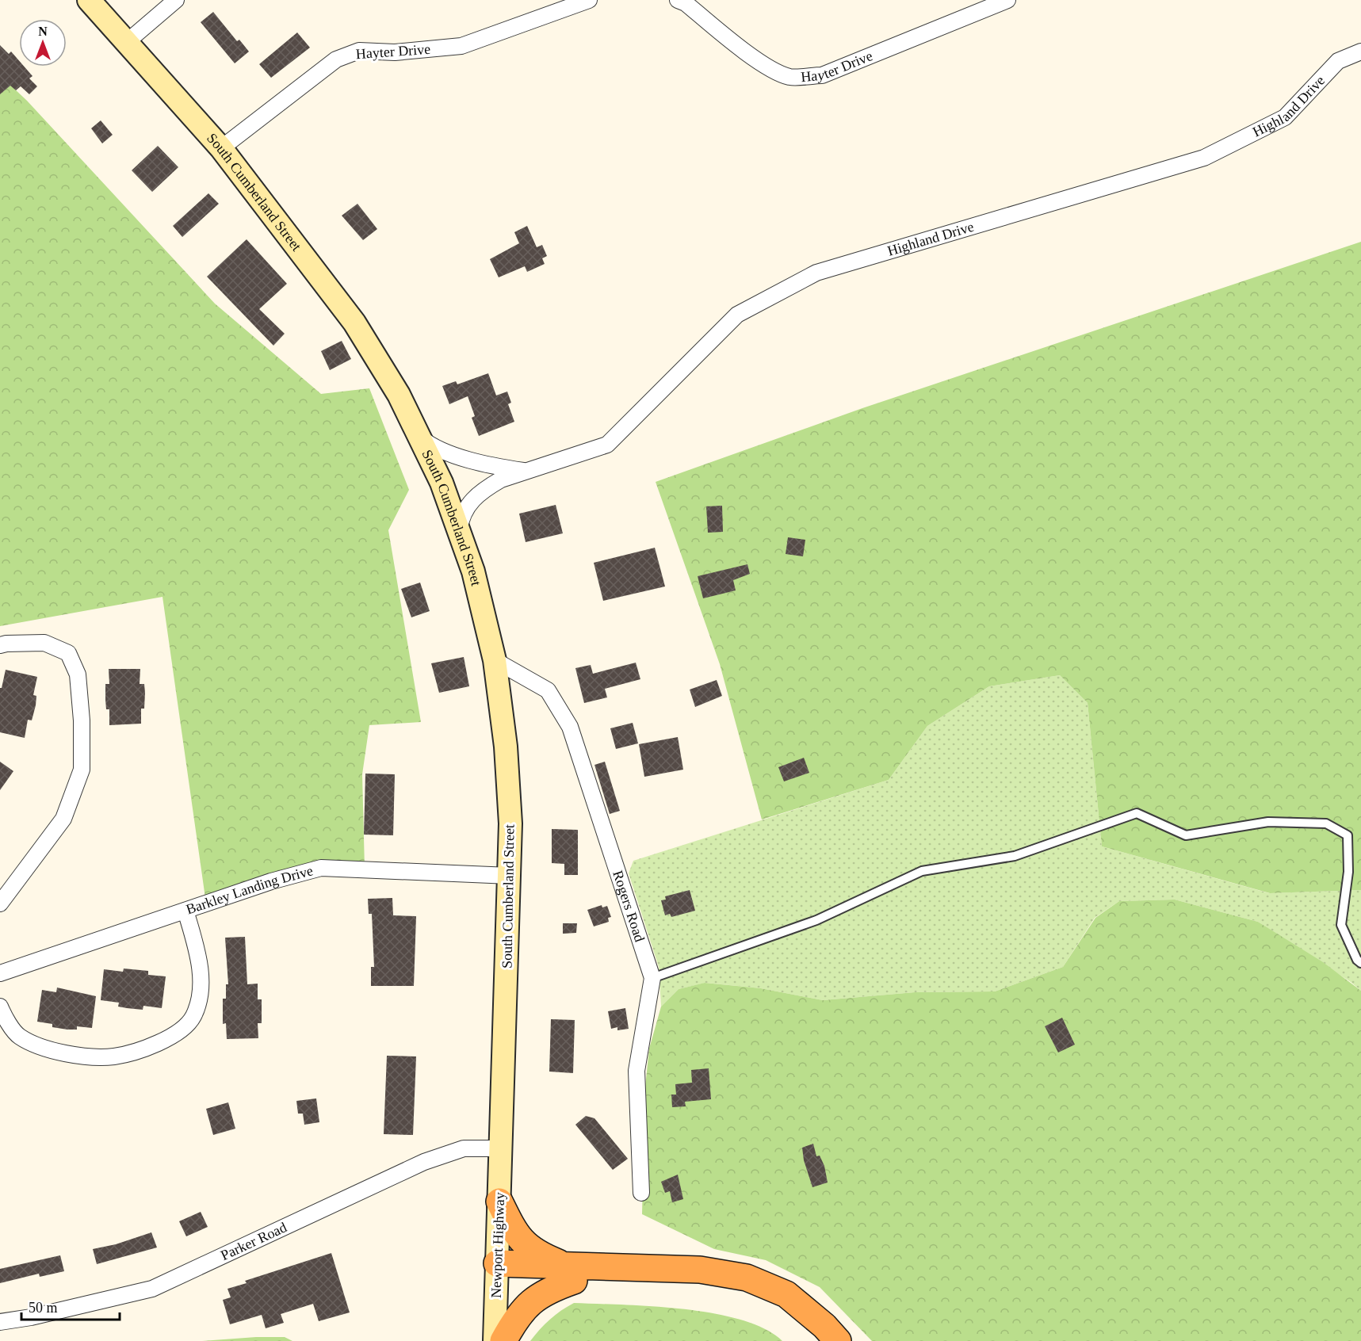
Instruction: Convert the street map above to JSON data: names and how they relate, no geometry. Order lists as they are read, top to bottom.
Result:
{
  "streets": {
    "main road": ["South Cumberland Street", "Newport Highway"],
    "street": [
      "Hayter Drive",
      "Highland Drive",
      "Barkley Landing Drive",
      "Rogers Road",
      "Parker Road"
    ]
  },
  "crossings": [
    ["Hayter Drive", "South Cumberland Street"],
    ["Highland Drive", "South Cumberland Street"],
    ["South Cumberland Street", "Barkley Landing Drive"],
    ["South Cumberland Street", "Rogers Road"],
    ["South Cumberland Street", "Parker Road"],
    ["South Cumberland Street", "Newport Highway"],
    ["Parker Road", "Newport Highway"]
  ],
  "scale_bar": "50 m",
  "north": "top"
}
